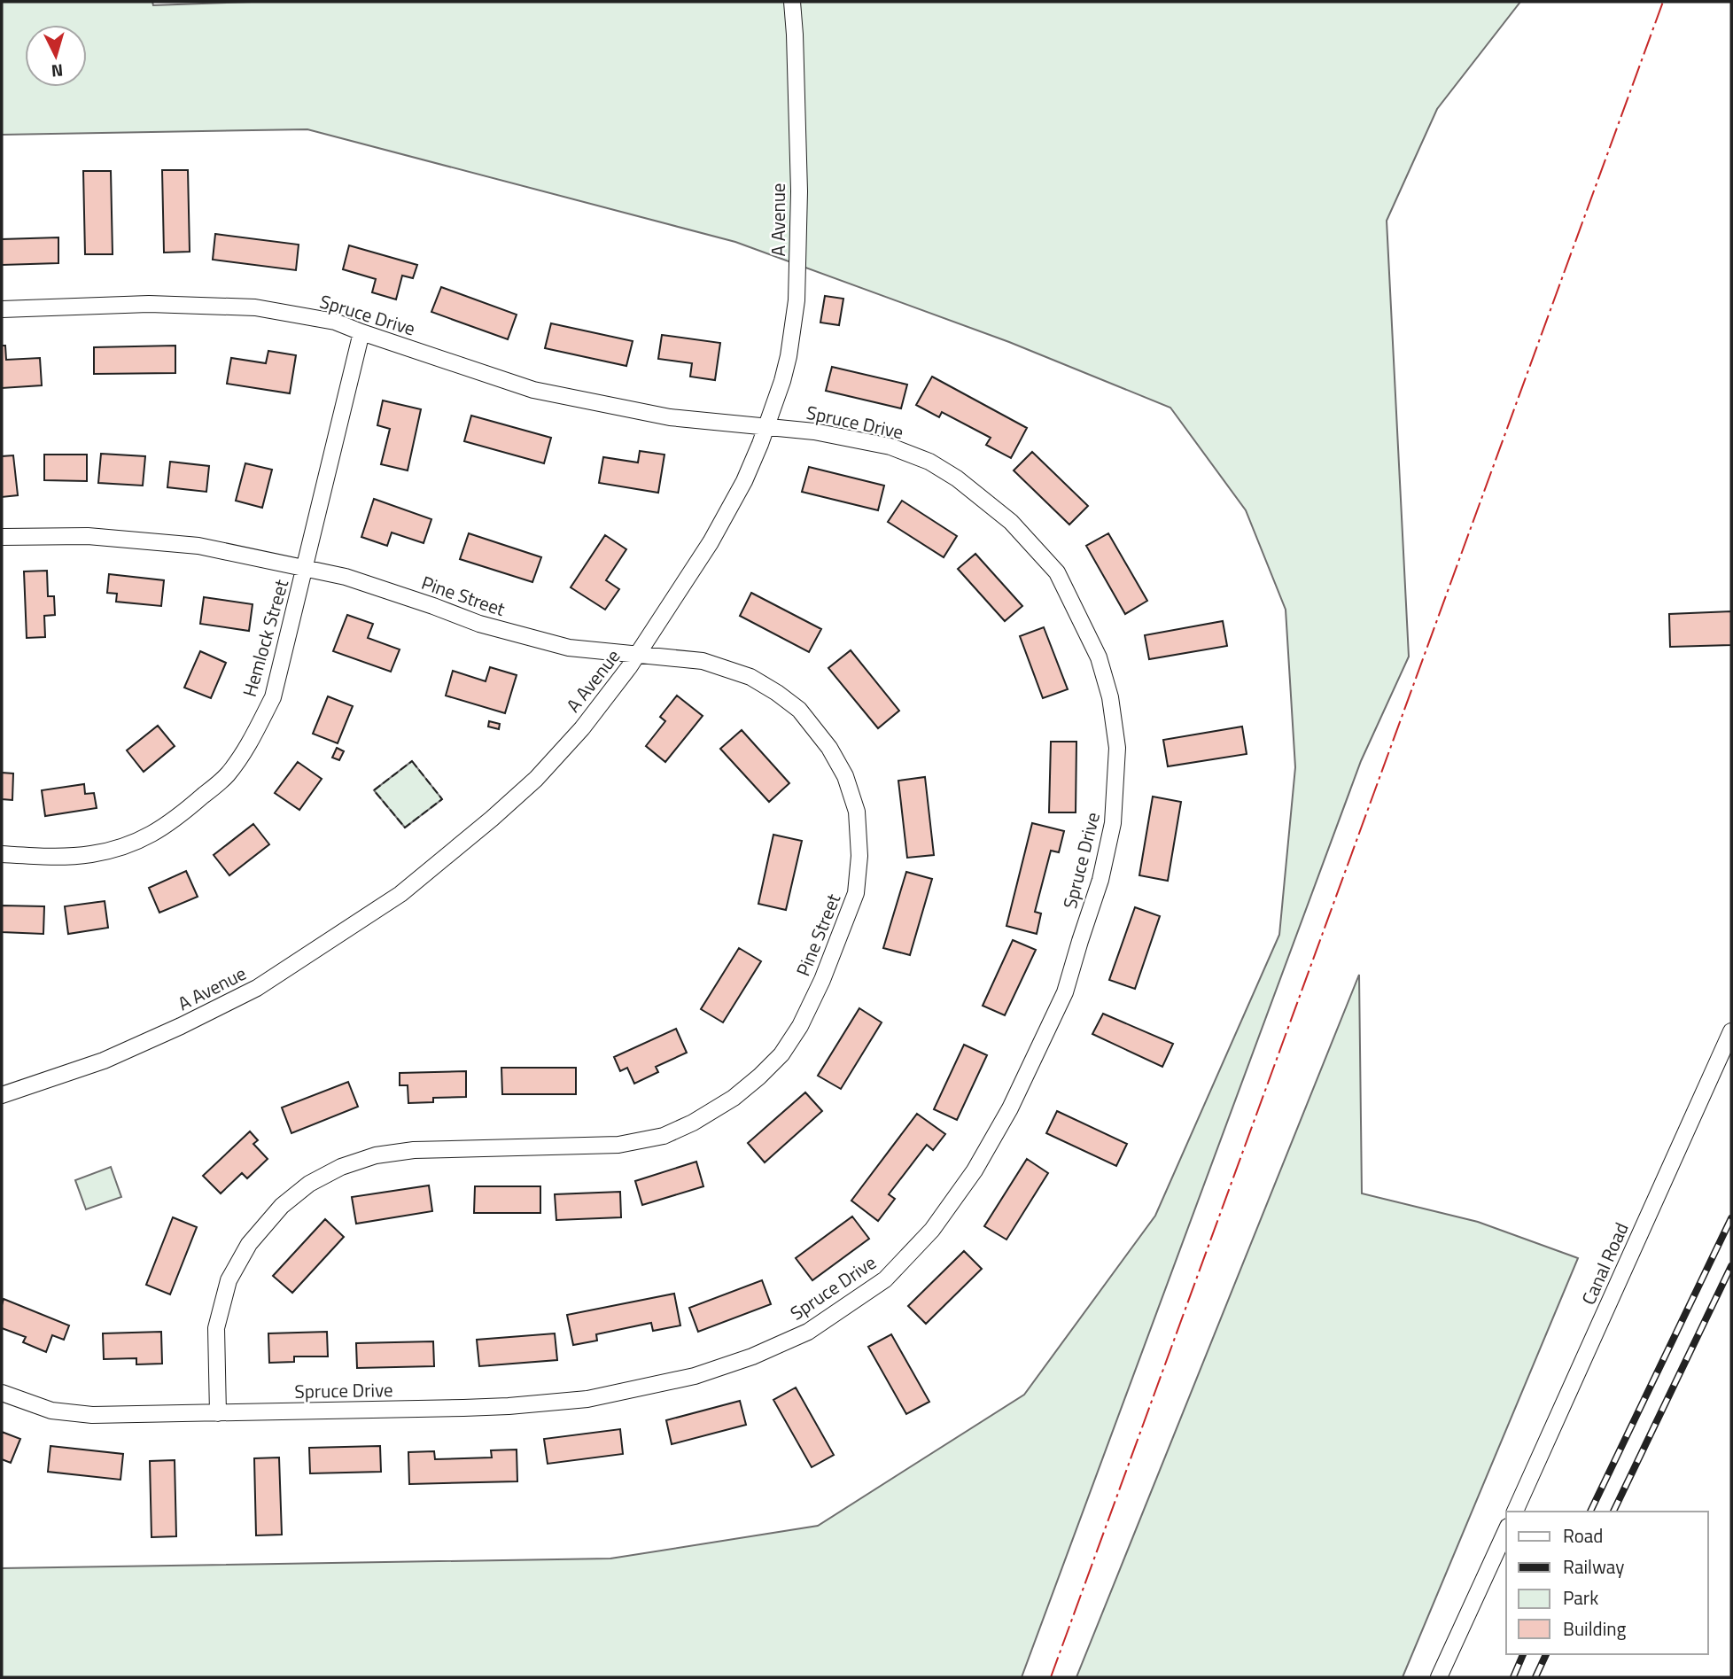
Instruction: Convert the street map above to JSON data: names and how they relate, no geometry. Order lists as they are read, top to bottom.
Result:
{
  "streets": {
    "street": [
      "A Avenue",
      "Spruce Drive",
      "Pine Street",
      "Hemlock Street",
      "Canal Road"
    ]
  },
  "crossings": [
    ["A Avenue", "Spruce Drive"],
    ["A Avenue", "Pine Street"],
    ["Spruce Drive", "Pine Street"],
    ["Spruce Drive", "Hemlock Street"],
    ["Pine Street", "Hemlock Street"]
  ],
  "legend": [
    "Road",
    "Railway",
    "Park",
    "Building"
  ],
  "north": "bottom"
}
